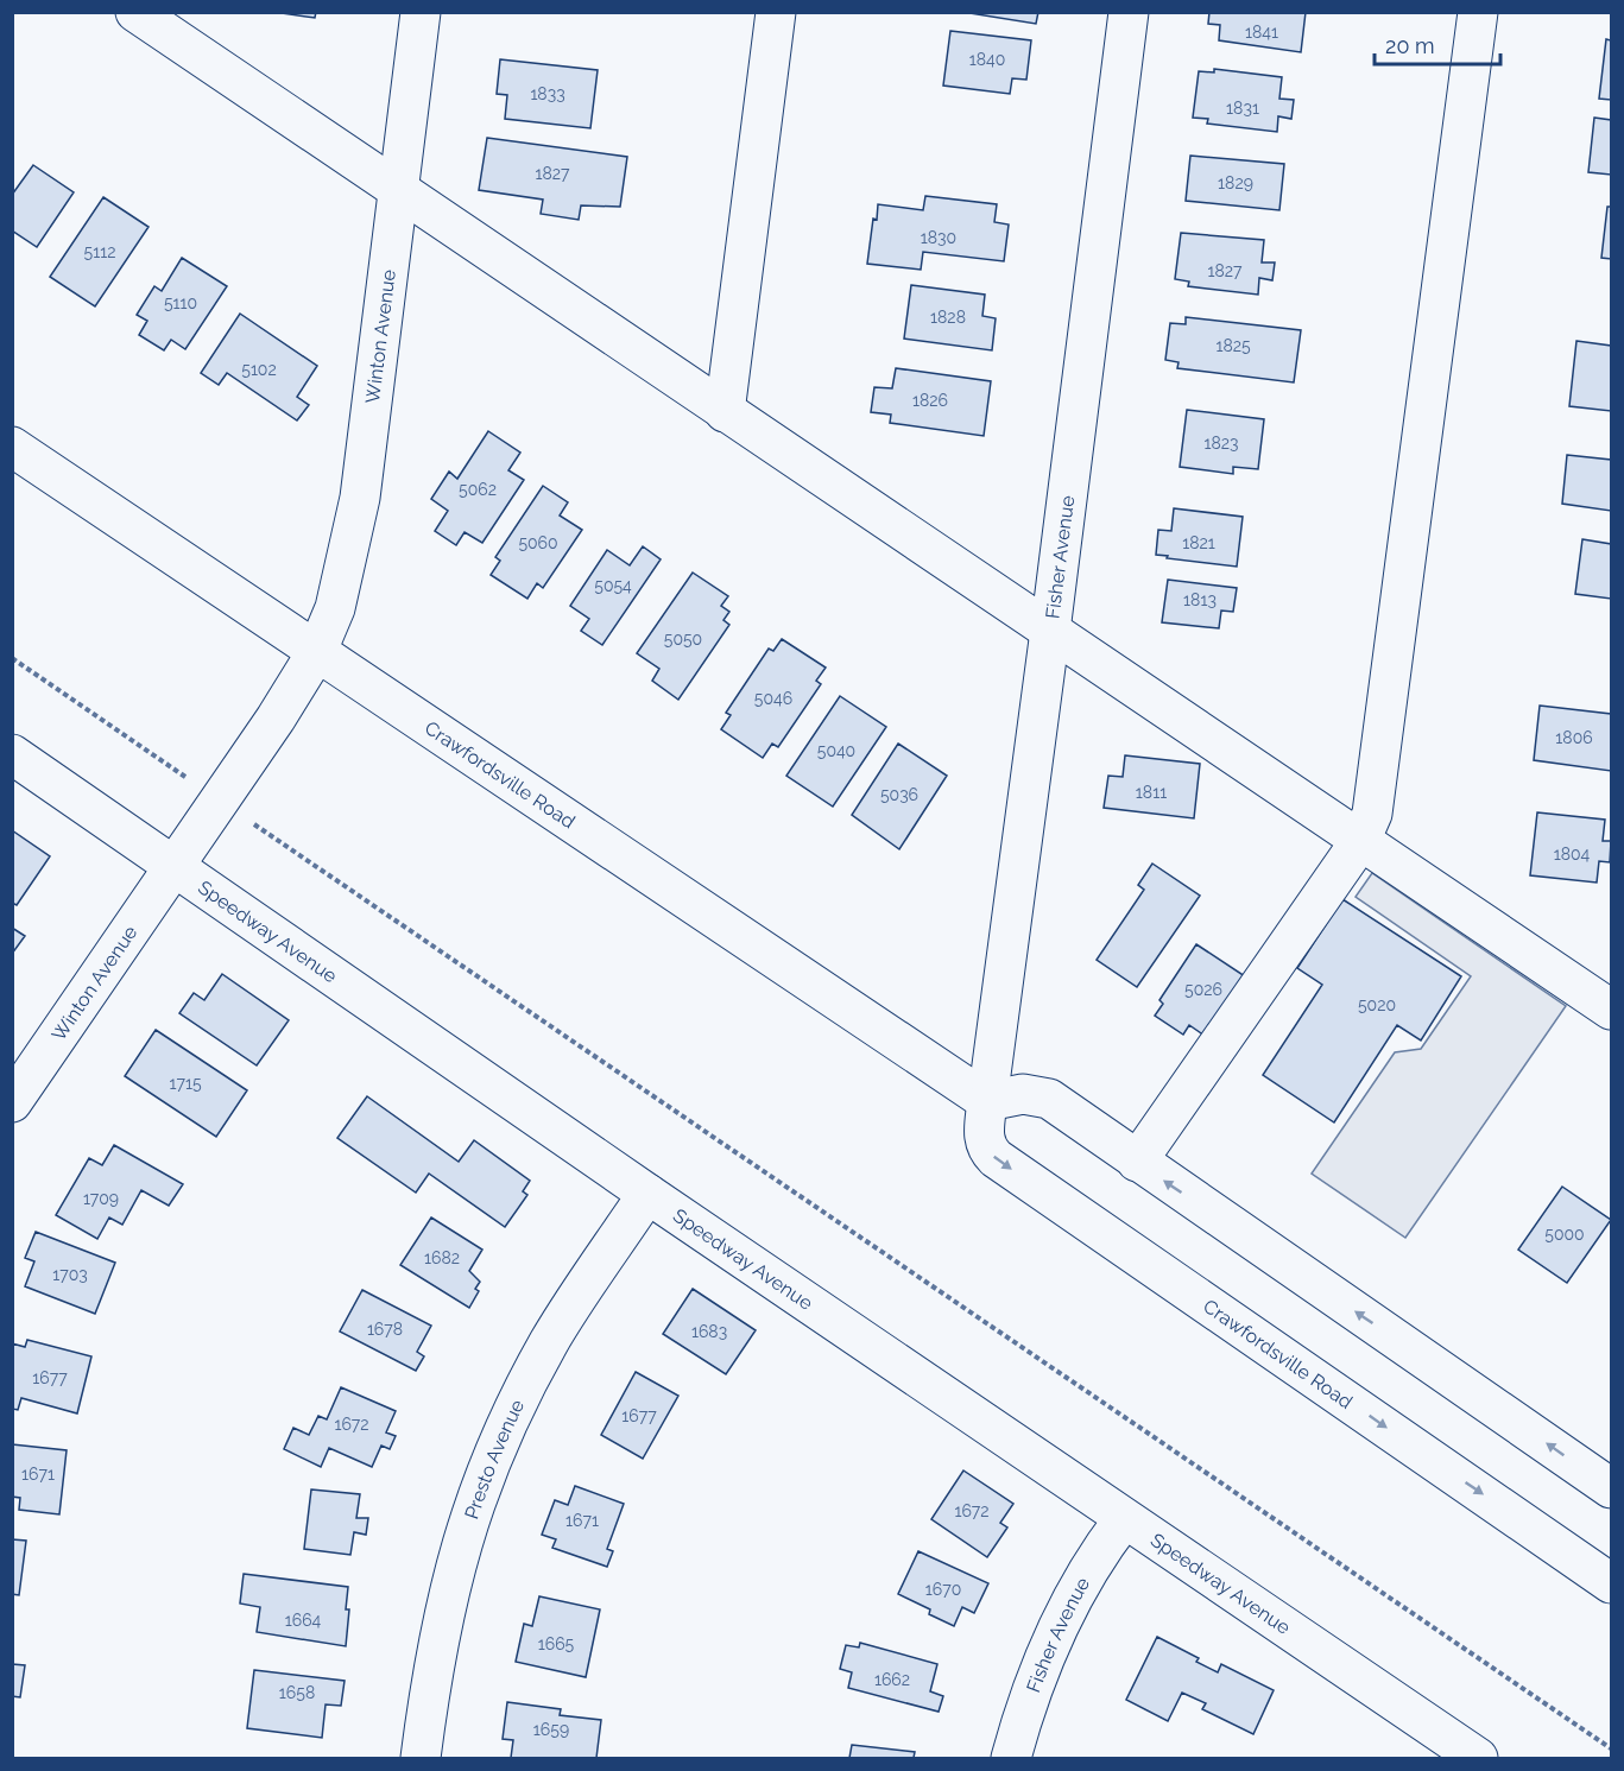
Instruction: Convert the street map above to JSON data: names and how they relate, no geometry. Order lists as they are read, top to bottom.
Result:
{
  "streets": {
    "street": [
      "Winton Avenue",
      "Fisher Avenue",
      "Crawfordsville Road",
      "Speedway Avenue",
      "Presto Avenue"
    ]
  },
  "crossings": [
    ["Winton Avenue", "Crawfordsville Road"],
    ["Winton Avenue", "Speedway Avenue"],
    ["Fisher Avenue", "Crawfordsville Road"],
    ["Fisher Avenue", "Speedway Avenue"],
    ["Speedway Avenue", "Presto Avenue"]
  ],
  "house_numbers": [
    "1841",
    "1840",
    "1833",
    "1831",
    "1827",
    "1829",
    "1830",
    "5112",
    "1827",
    "5110",
    "1828",
    "1825",
    "5102",
    "1826",
    "1823",
    "5062",
    "5060",
    "1821",
    "5054",
    "1813",
    "5050",
    "5046",
    "1806",
    "5040",
    "1811",
    "5036",
    "1804",
    "5026",
    "5020",
    "1715",
    "1709",
    "5000",
    "1682",
    "1703",
    "1678",
    "1683",
    "1677",
    "1677",
    "1672",
    "1671",
    "1672",
    "1671",
    "1670",
    "1664",
    "1665",
    "1662",
    "1658",
    "1659"
  ],
  "scale_bar": "20 m"
}
